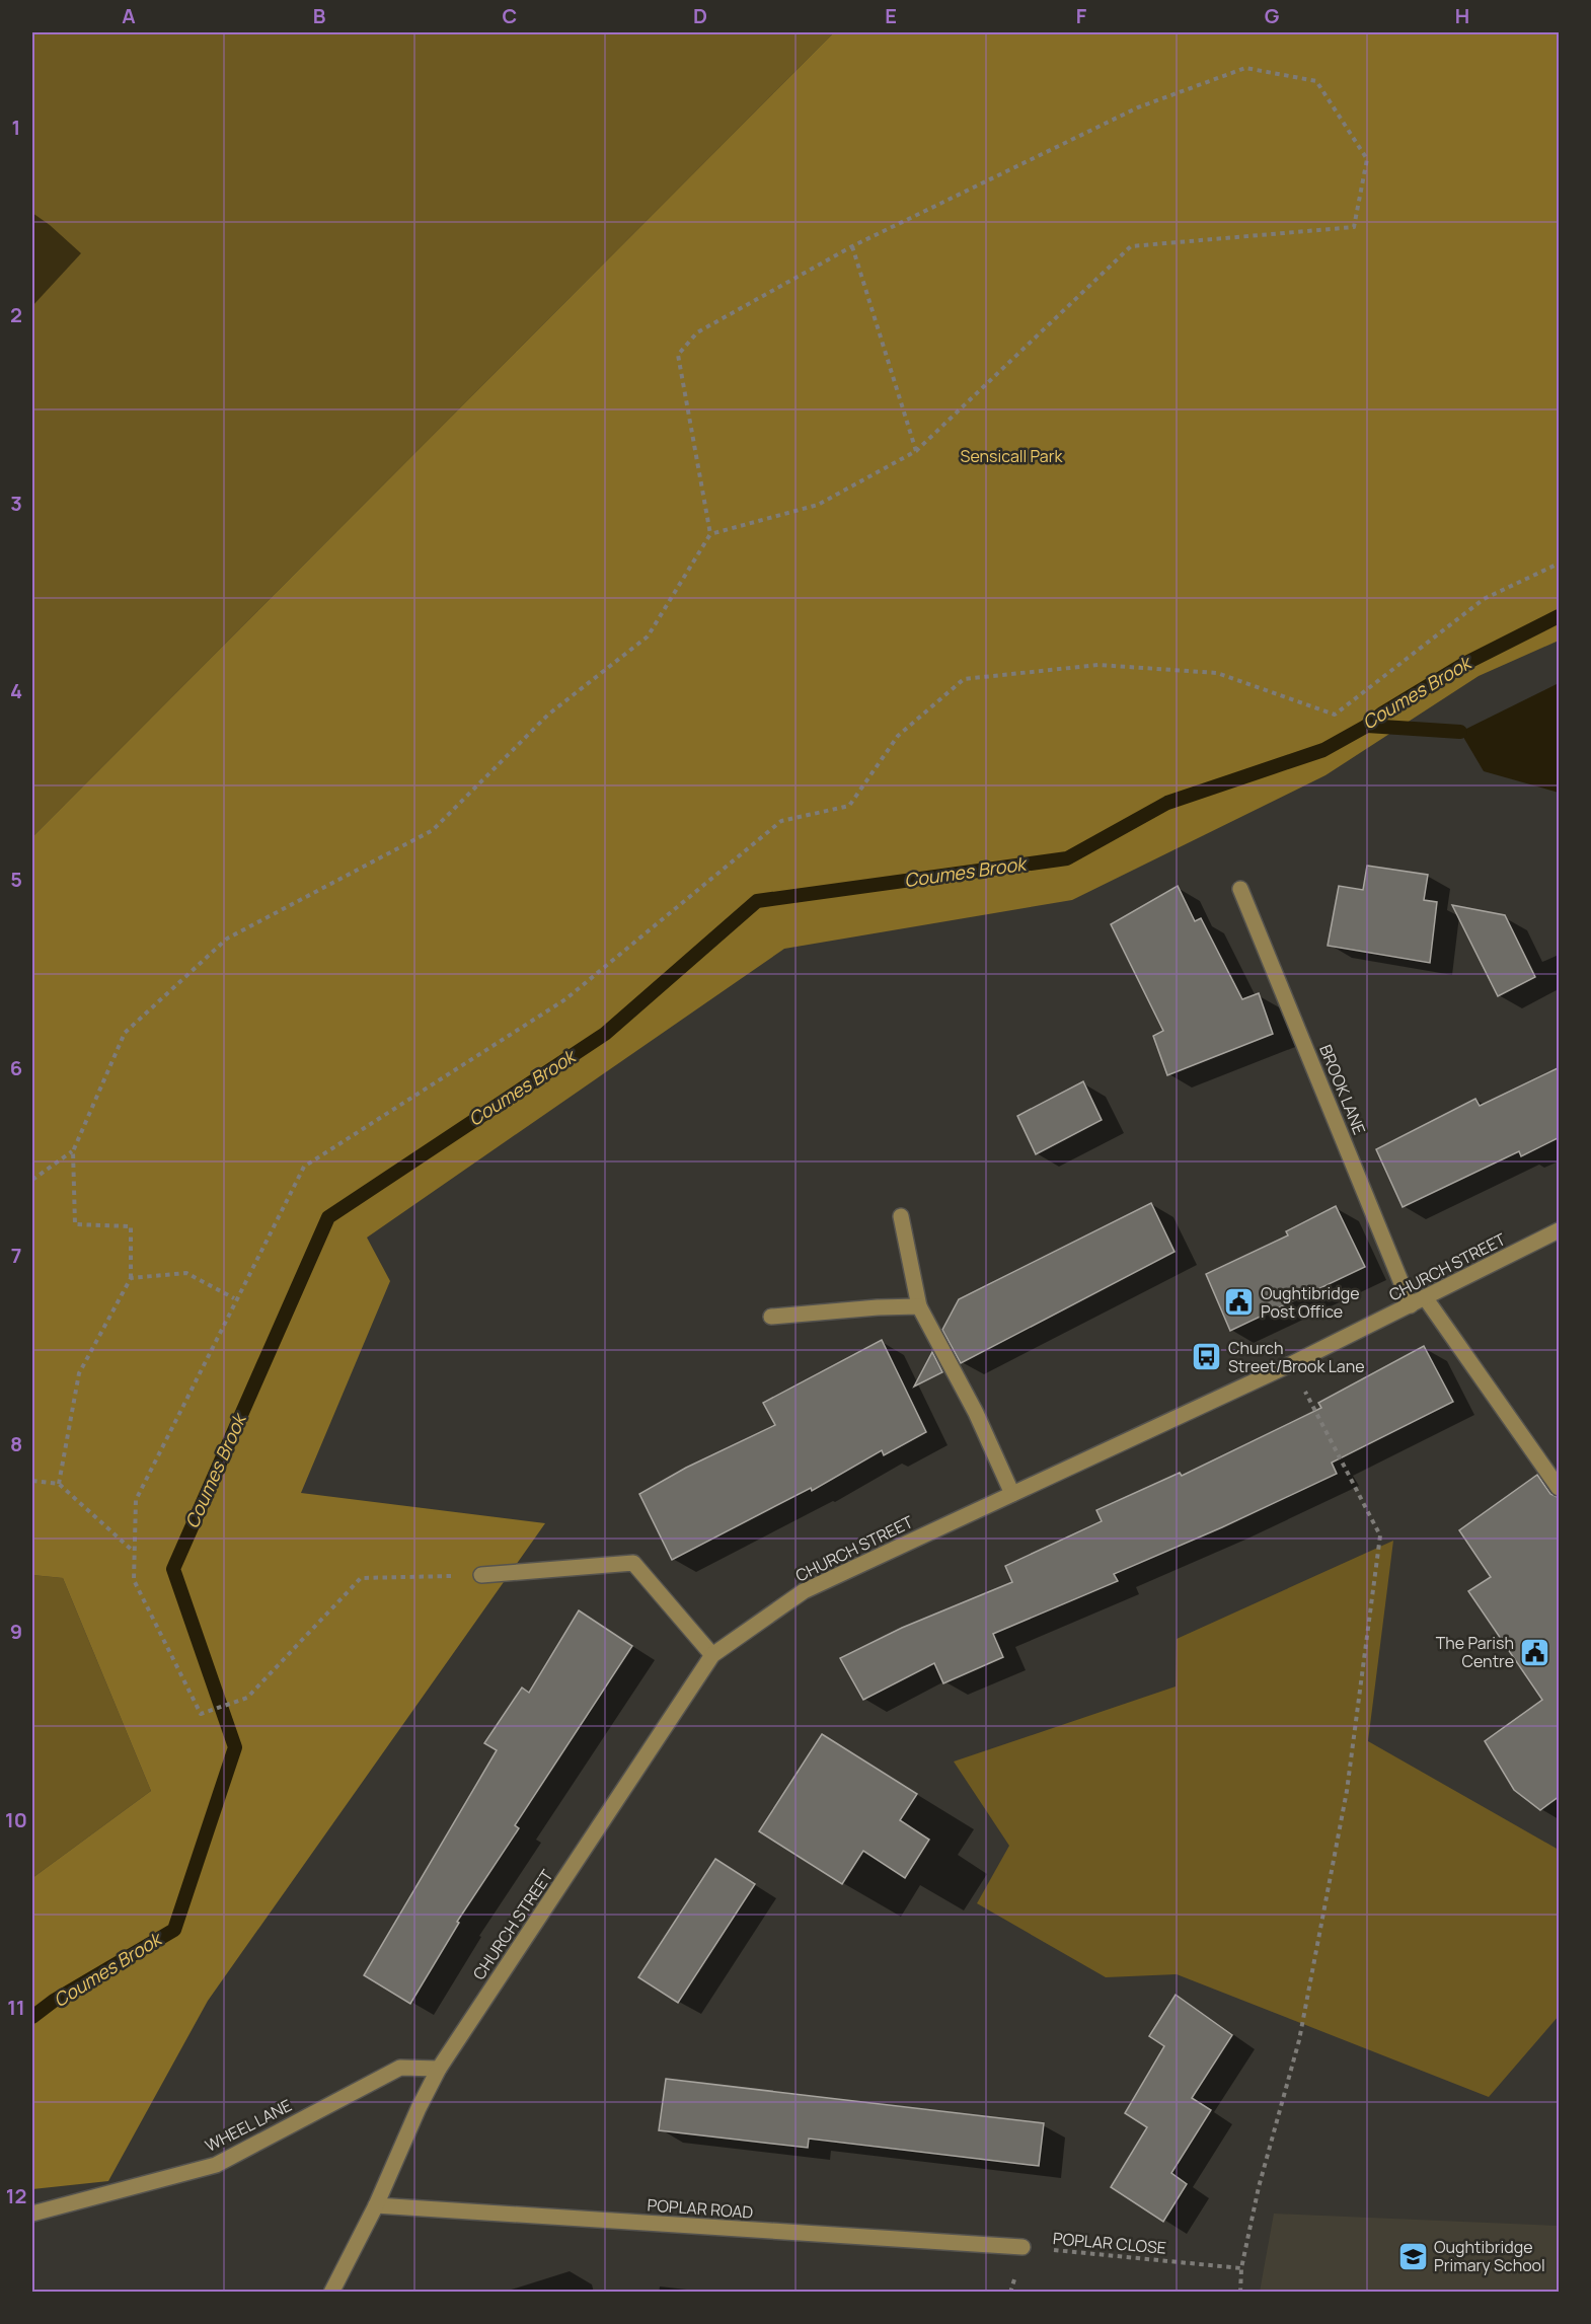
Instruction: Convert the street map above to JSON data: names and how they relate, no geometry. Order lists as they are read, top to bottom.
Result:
{
  "streets": {
    "street": [
      "BROOK LANE",
      "CHURCH STREET",
      "WHEEL LANE",
      "POPLAR ROAD"
    ],
    "path": ["POPLAR CLOSE"]
  },
  "crossings": [
    ["BROOK LANE", "CHURCH STREET"],
    ["CHURCH STREET", "WHEEL LANE"],
    ["CHURCH STREET", "POPLAR ROAD"],
    ["POPLAR ROAD", "POPLAR CLOSE"]
  ],
  "water": ["Coumes Brook"],
  "parks": ["Sensicall Park"],
  "places": {
    "public building": ["Oughtibridge Post Office", "The Parish Centre"],
    "bus stop": ["Church Street/Brook Lane"],
    "school or university": ["Oughtibridge Primary School"]
  },
  "grid": {
    "columns": [
      "A",
      "B",
      "C",
      "D",
      "E",
      "F",
      "G",
      "H"
    ],
    "rows": [
      "1",
      "2",
      "3",
      "4",
      "5",
      "6",
      "7",
      "8",
      "9",
      "10",
      "11",
      "12"
    ]
  }
}
